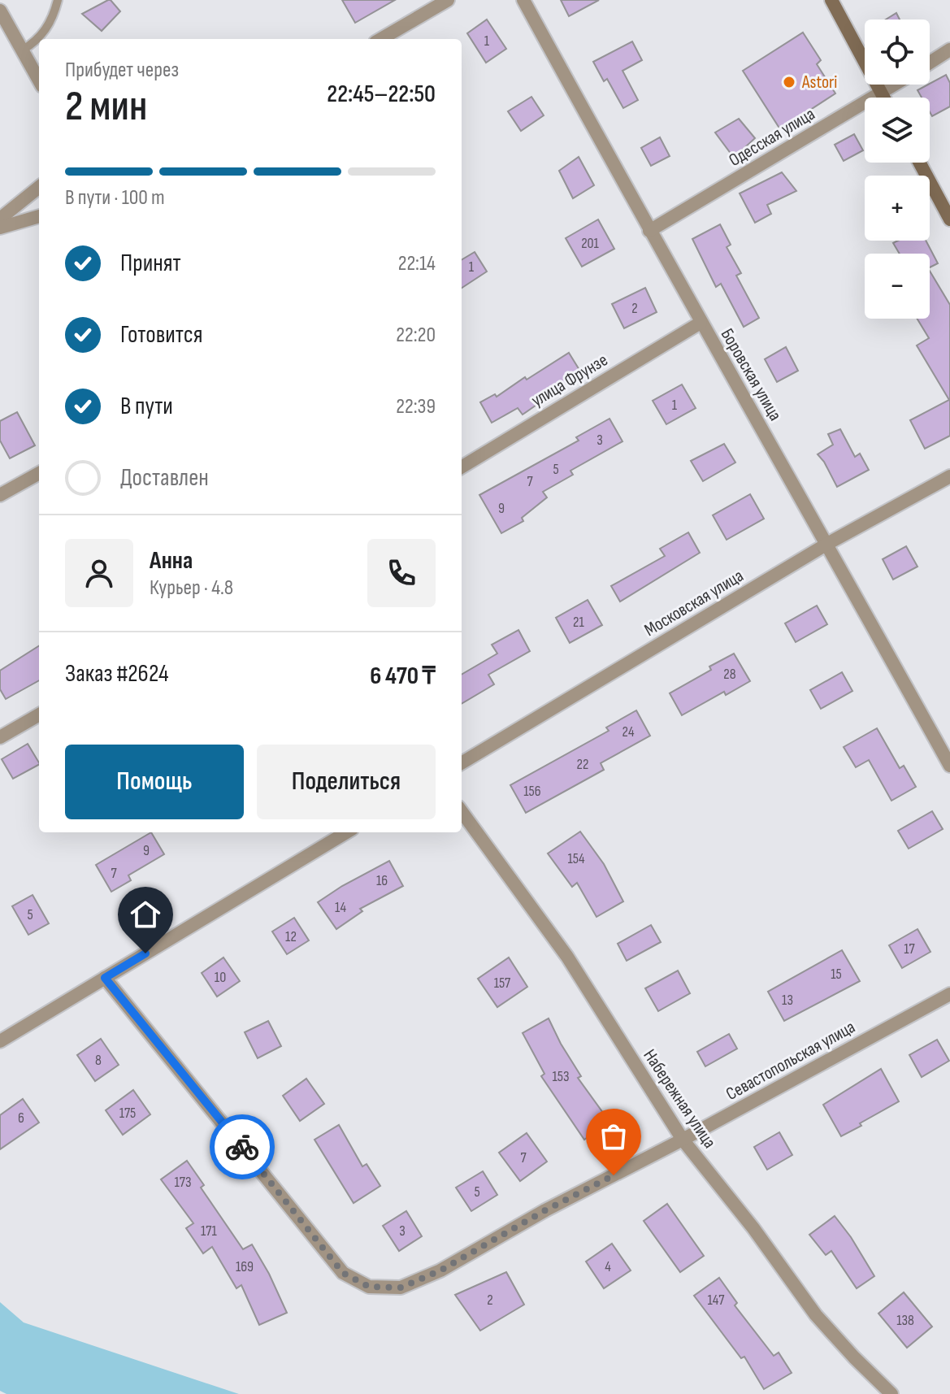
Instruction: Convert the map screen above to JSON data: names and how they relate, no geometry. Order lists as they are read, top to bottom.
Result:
{
  "streets": {
    "street": [
      "Одесская улица",
      "Боровская улица",
      "улица Фрунзе",
      "Московская улица",
      "Севастопольская улица",
      "Набережная улица"
    ]
  },
  "crossings": [
    ["Одесская улица", "Боровская улица"],
    ["Боровская улица", "улица Фрунзе"],
    ["Боровская улица", "Московская улица"],
    ["Севастопольская улица", "Набережная улица"]
  ],
  "places": ["Astori"],
  "house_numbers": [
    "1",
    "201",
    "1",
    "2",
    "1",
    "3",
    "5",
    "7",
    "9",
    "21",
    "28",
    "24",
    "22",
    "156",
    "9",
    "154",
    "7",
    "16",
    "14",
    "5",
    "12",
    "17",
    "15",
    "10",
    "157",
    "13",
    "8",
    "153",
    "175",
    "6",
    "7",
    "173",
    "5",
    "171",
    "3",
    "169",
    "4",
    "2",
    "147",
    "138"
  ],
  "page": {
    "map_buttons": ["+", "−"],
    "heading": ["2 мин", "Прибудет через", "22:45–22:50"],
    "panel": [
      "Анна",
      "Курьер · 4.8",
      "Заказ #2624",
      "6 470 ₸"
    ],
    "bar": "В пути · 100 m",
    "list": [
      ["Принят", "22:14"],
      ["Готовится", "22:20"],
      ["В пути", "22:39"],
      "Доставлен"
    ],
    "buttons": ["Помощь", "Поделиться"]
  }
}
